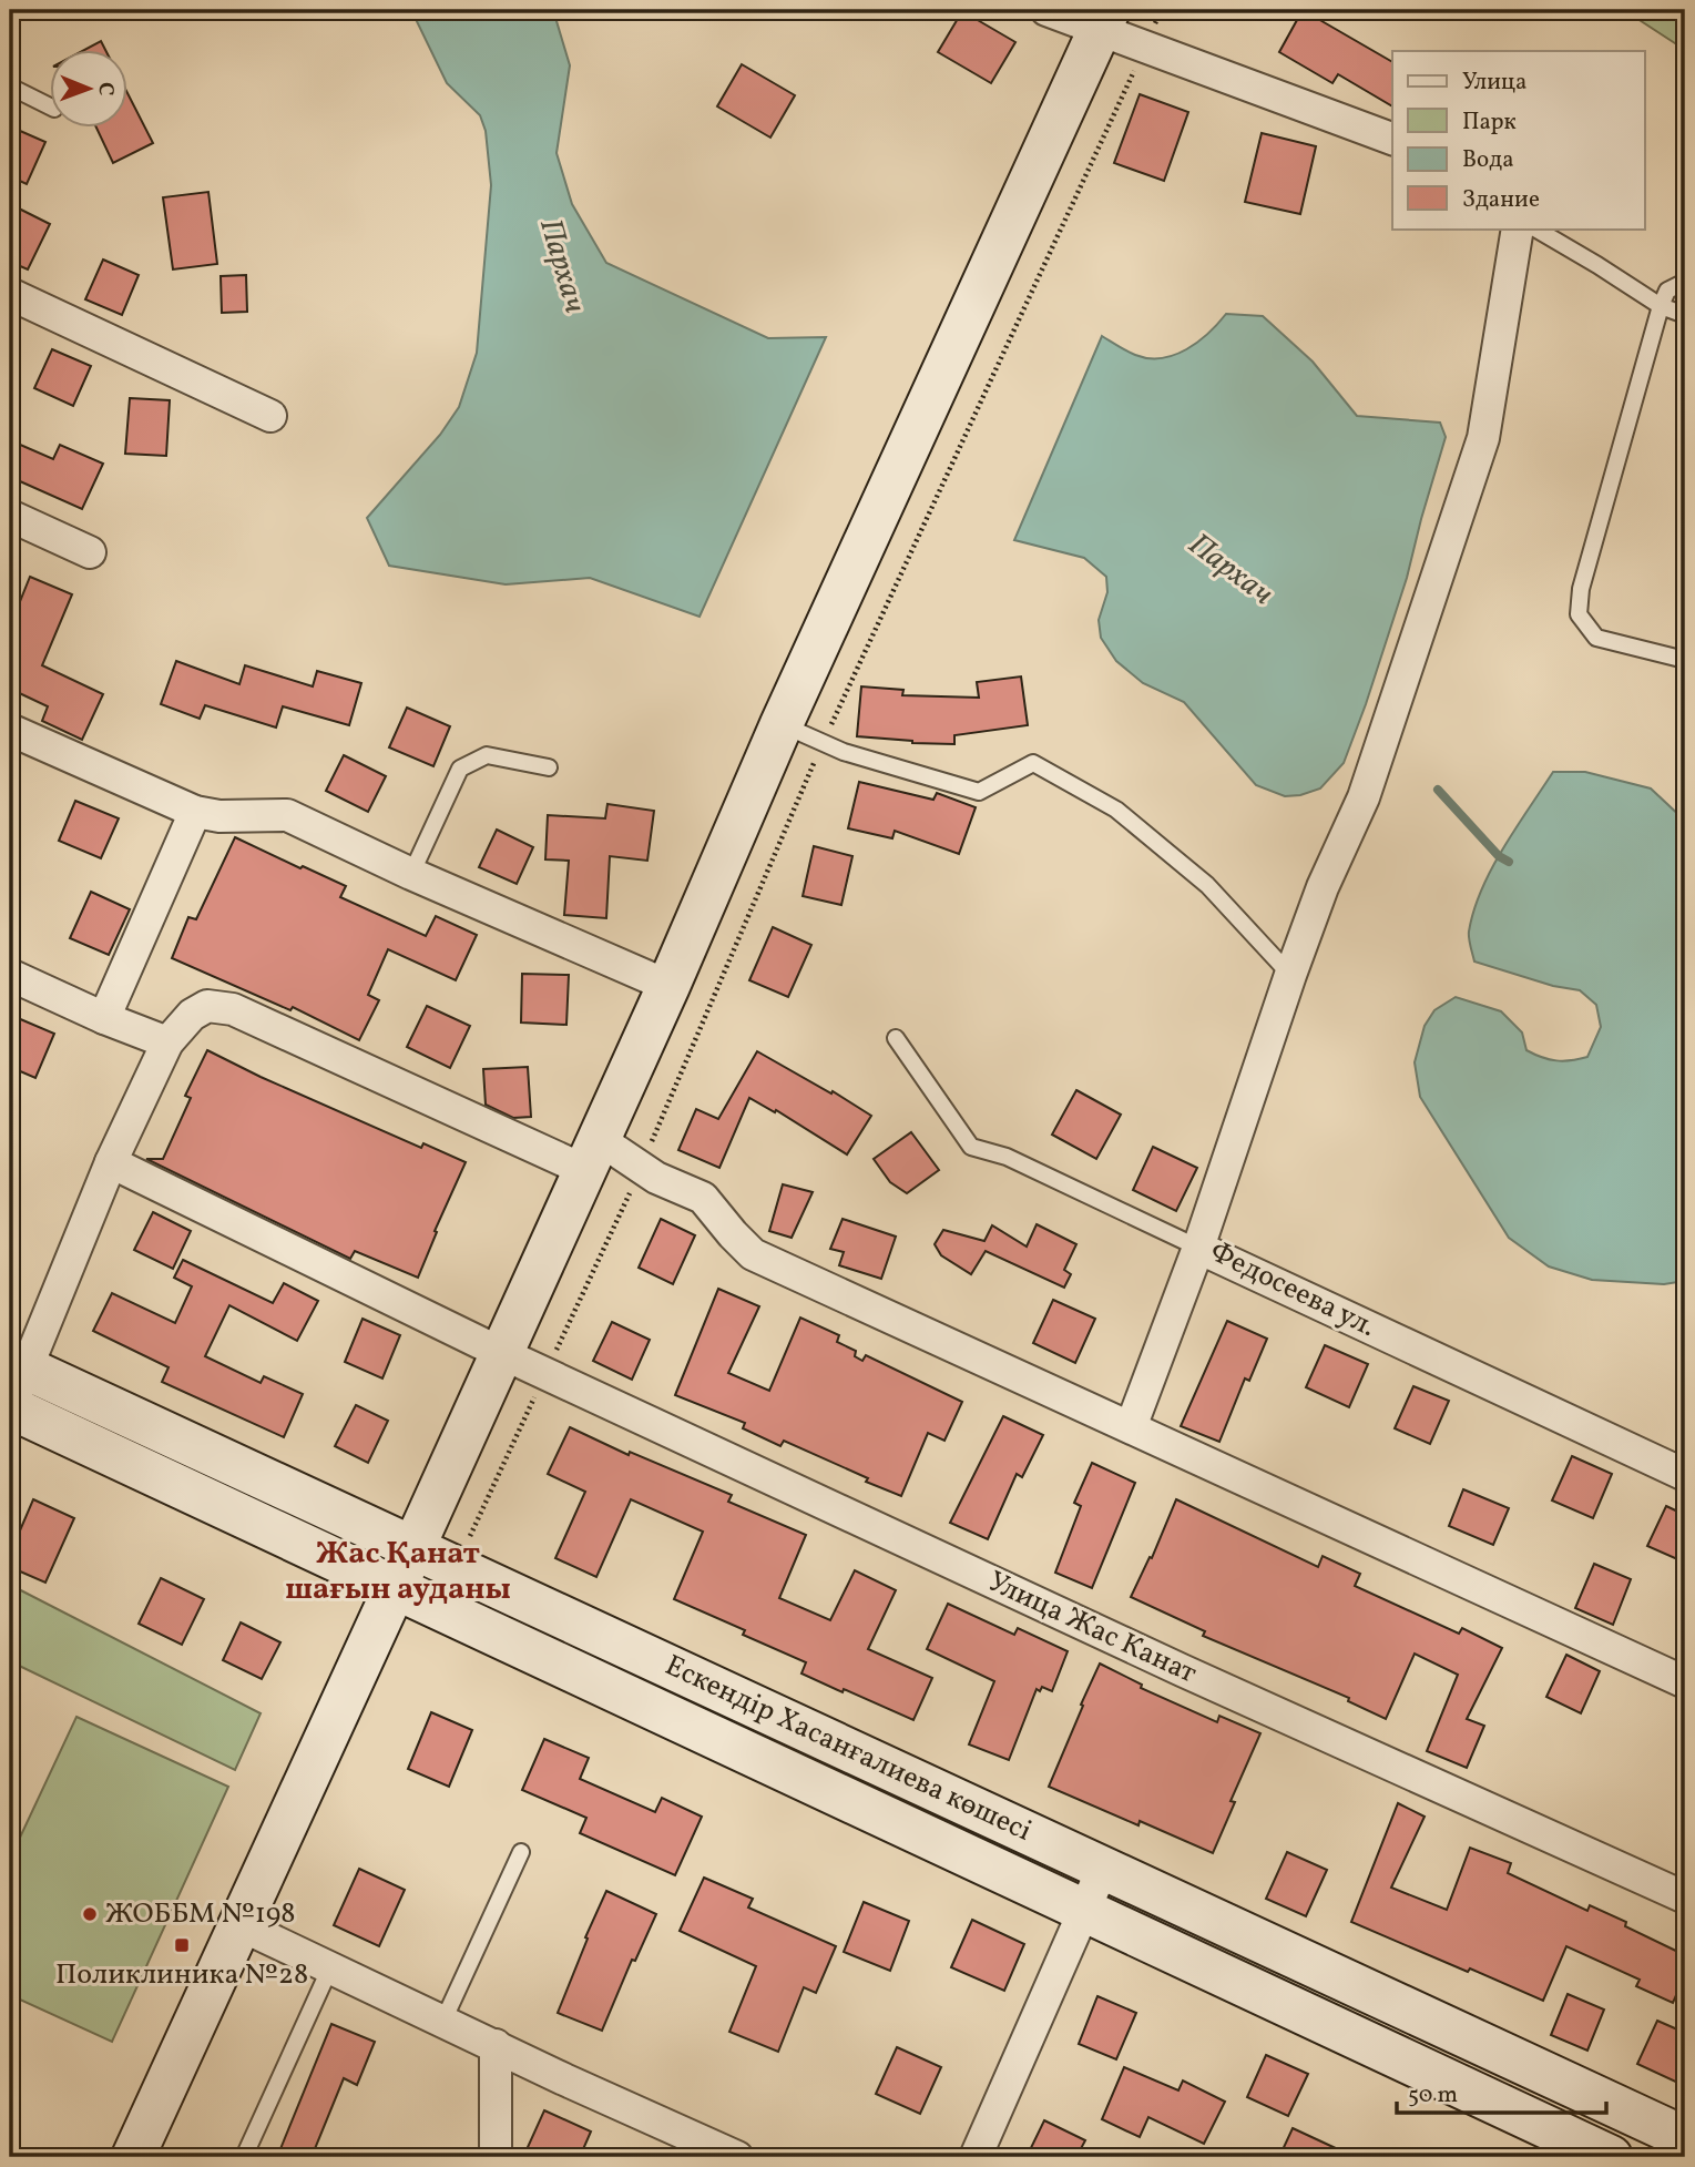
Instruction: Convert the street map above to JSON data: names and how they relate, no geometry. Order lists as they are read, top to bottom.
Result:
{
  "streets": {
    "street": ["Федосеева ул.", "Улица Жас Канат", "Ескендір Хасанғалиева көшесі"]
  },
  "districts": ["Жас Қанат шағын ауданы"],
  "water": ["Пархач"],
  "places": {
    "other": ["ЖОББМ №198"],
    "transit": ["Поликлиника №28"]
  },
  "legend": [
    "Улица",
    "Парк",
    "Вода",
    "Здание"
  ],
  "scale_bar": "50 m",
  "north": "right"
}
